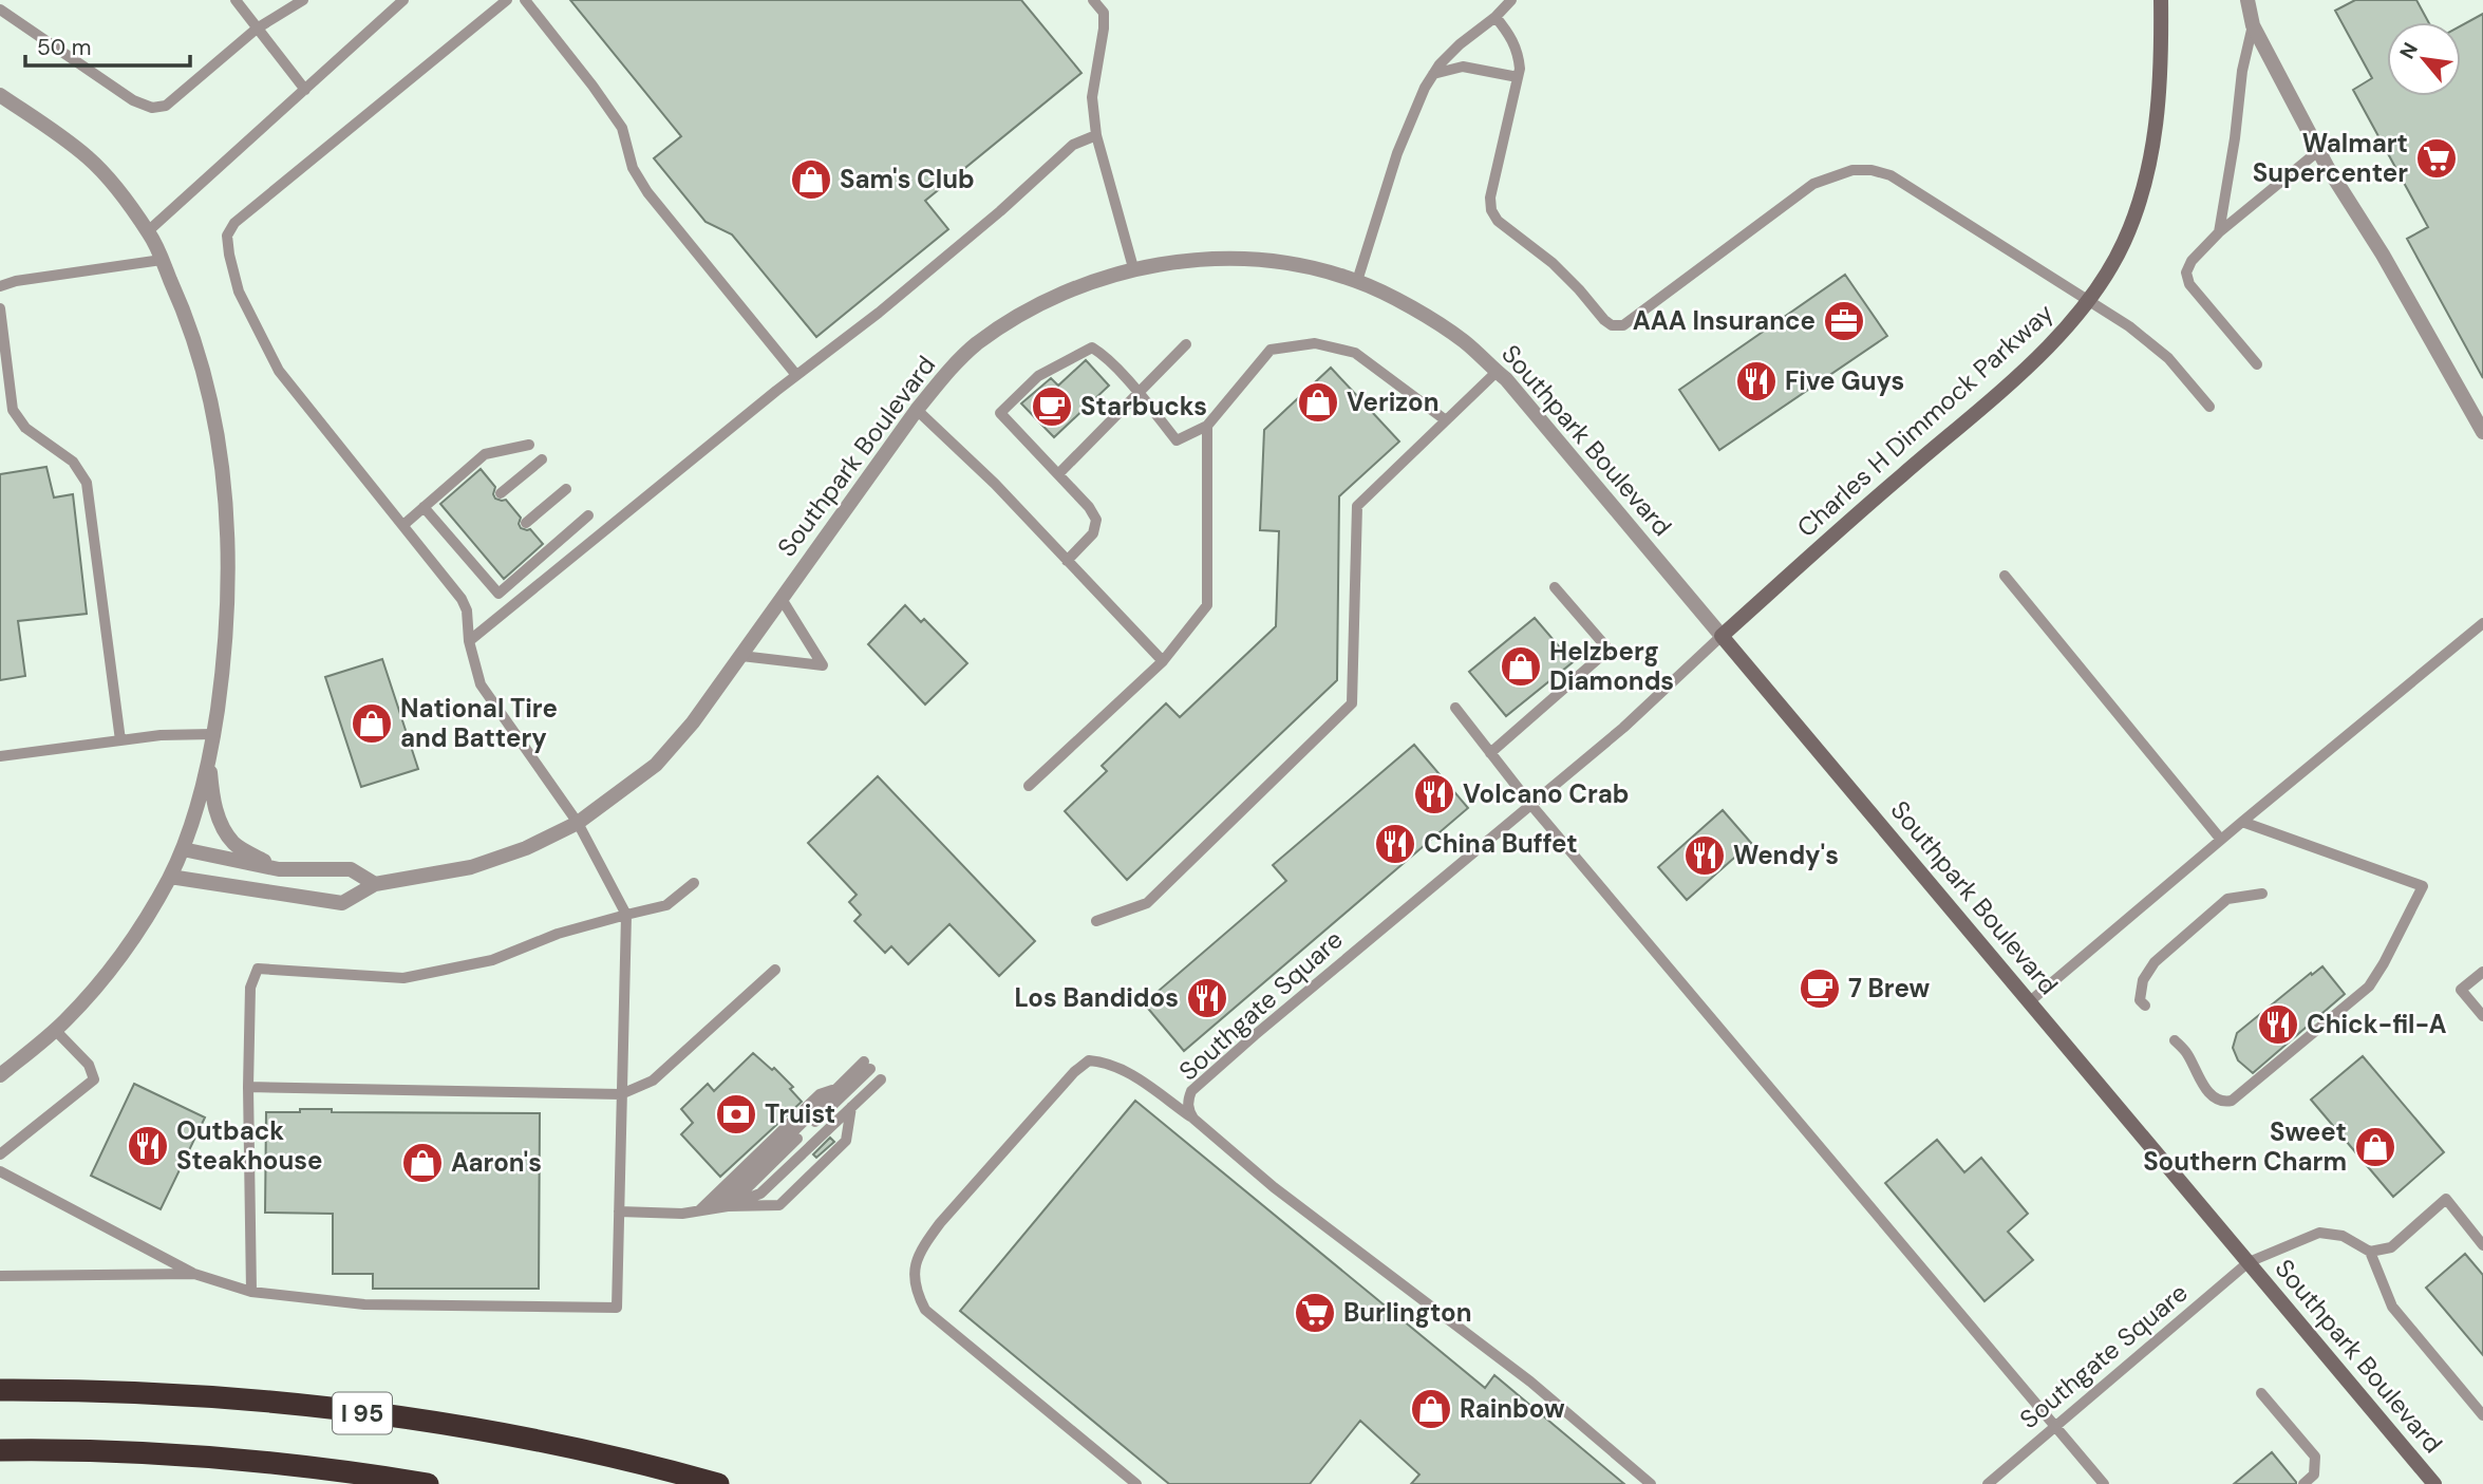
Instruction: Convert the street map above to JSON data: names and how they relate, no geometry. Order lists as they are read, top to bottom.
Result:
{
  "streets": {
    "highway": ["I 95"],
    "main road": ["Charles H Dimmock Parkway", "Southpark Boulevard"],
    "lane": ["Southgate Square"]
  },
  "crossings": [
    ["Charles H Dimmock Parkway", "Southpark Boulevard"],
    ["Charles H Dimmock Parkway", "Southgate Square"],
    ["Southpark Boulevard", "Southgate Square"]
  ],
  "places": {
    "supermarket": ["Walmart Supercenter", "Burlington"],
    "shop": [
      "Sam's Club",
      "Verizon",
      "Helzberg Diamonds",
      "National Tire and Battery",
      "Sweet Southern Charm",
      "Aaron's",
      "Rainbow"
    ],
    "office": ["AAA Insurance"],
    "restaurant": [
      "Five Guys",
      "Volcano Crab",
      "China Buffet",
      "Wendy's",
      "Los Bandidos",
      "Chick-fil-A",
      "Outback Steakhouse"
    ],
    "cafe": ["Starbucks", "7 Brew"],
    "bank": ["Truist"]
  },
  "scale_bar": "50 m",
  "north": "top left"
}
